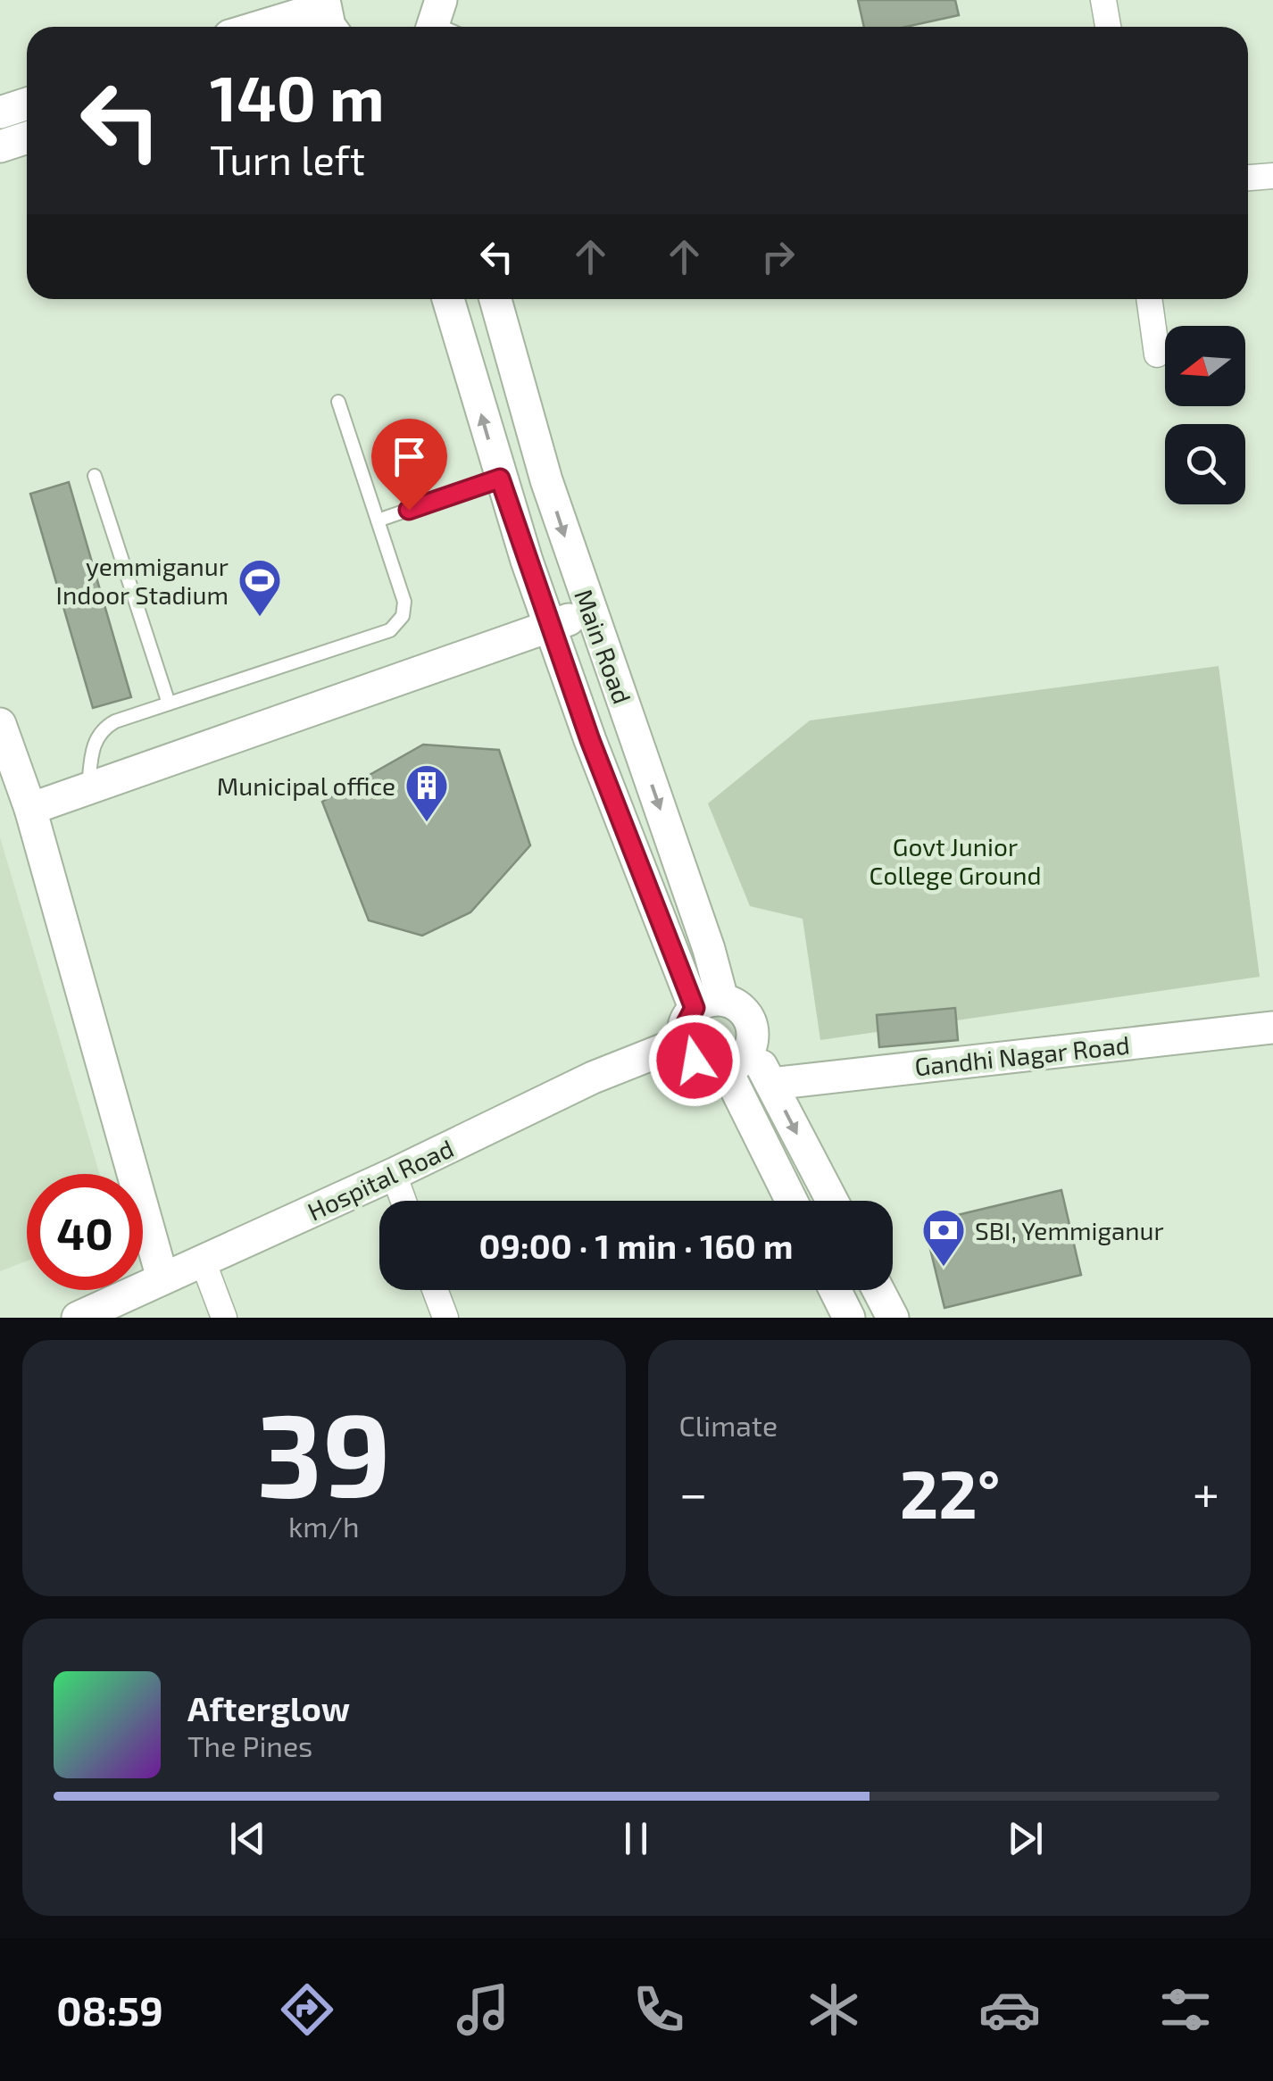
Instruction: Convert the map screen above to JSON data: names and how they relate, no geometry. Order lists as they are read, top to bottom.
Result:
{
  "streets": {
    "street": ["Main Road", "Gandhi Nagar Road", "Hospital Road"]
  },
  "crossings": [
    ["Main Road", "Gandhi Nagar Road"],
    ["Main Road", "Hospital Road"]
  ],
  "parks": ["Govt Junior College Ground"],
  "places": {
    "sports": ["yemmiganur Indoor Stadium"],
    "building": ["Municipal office"],
    "bank": ["SBI, Yemmiganur"]
  },
  "north": "left",
  "page": {
    "turn": ["140 m", "Turn left"],
    "limit": "40",
    "trip": "09:00 · 1 min · 160 m",
    "tile": [
      ["39", "km/h"],
      "Climate"
    ],
    "heat": ["−", "22°", "+"],
    "song": ["Afterglow", "The Pines"],
    "tabs": "08:59"
  }
}
